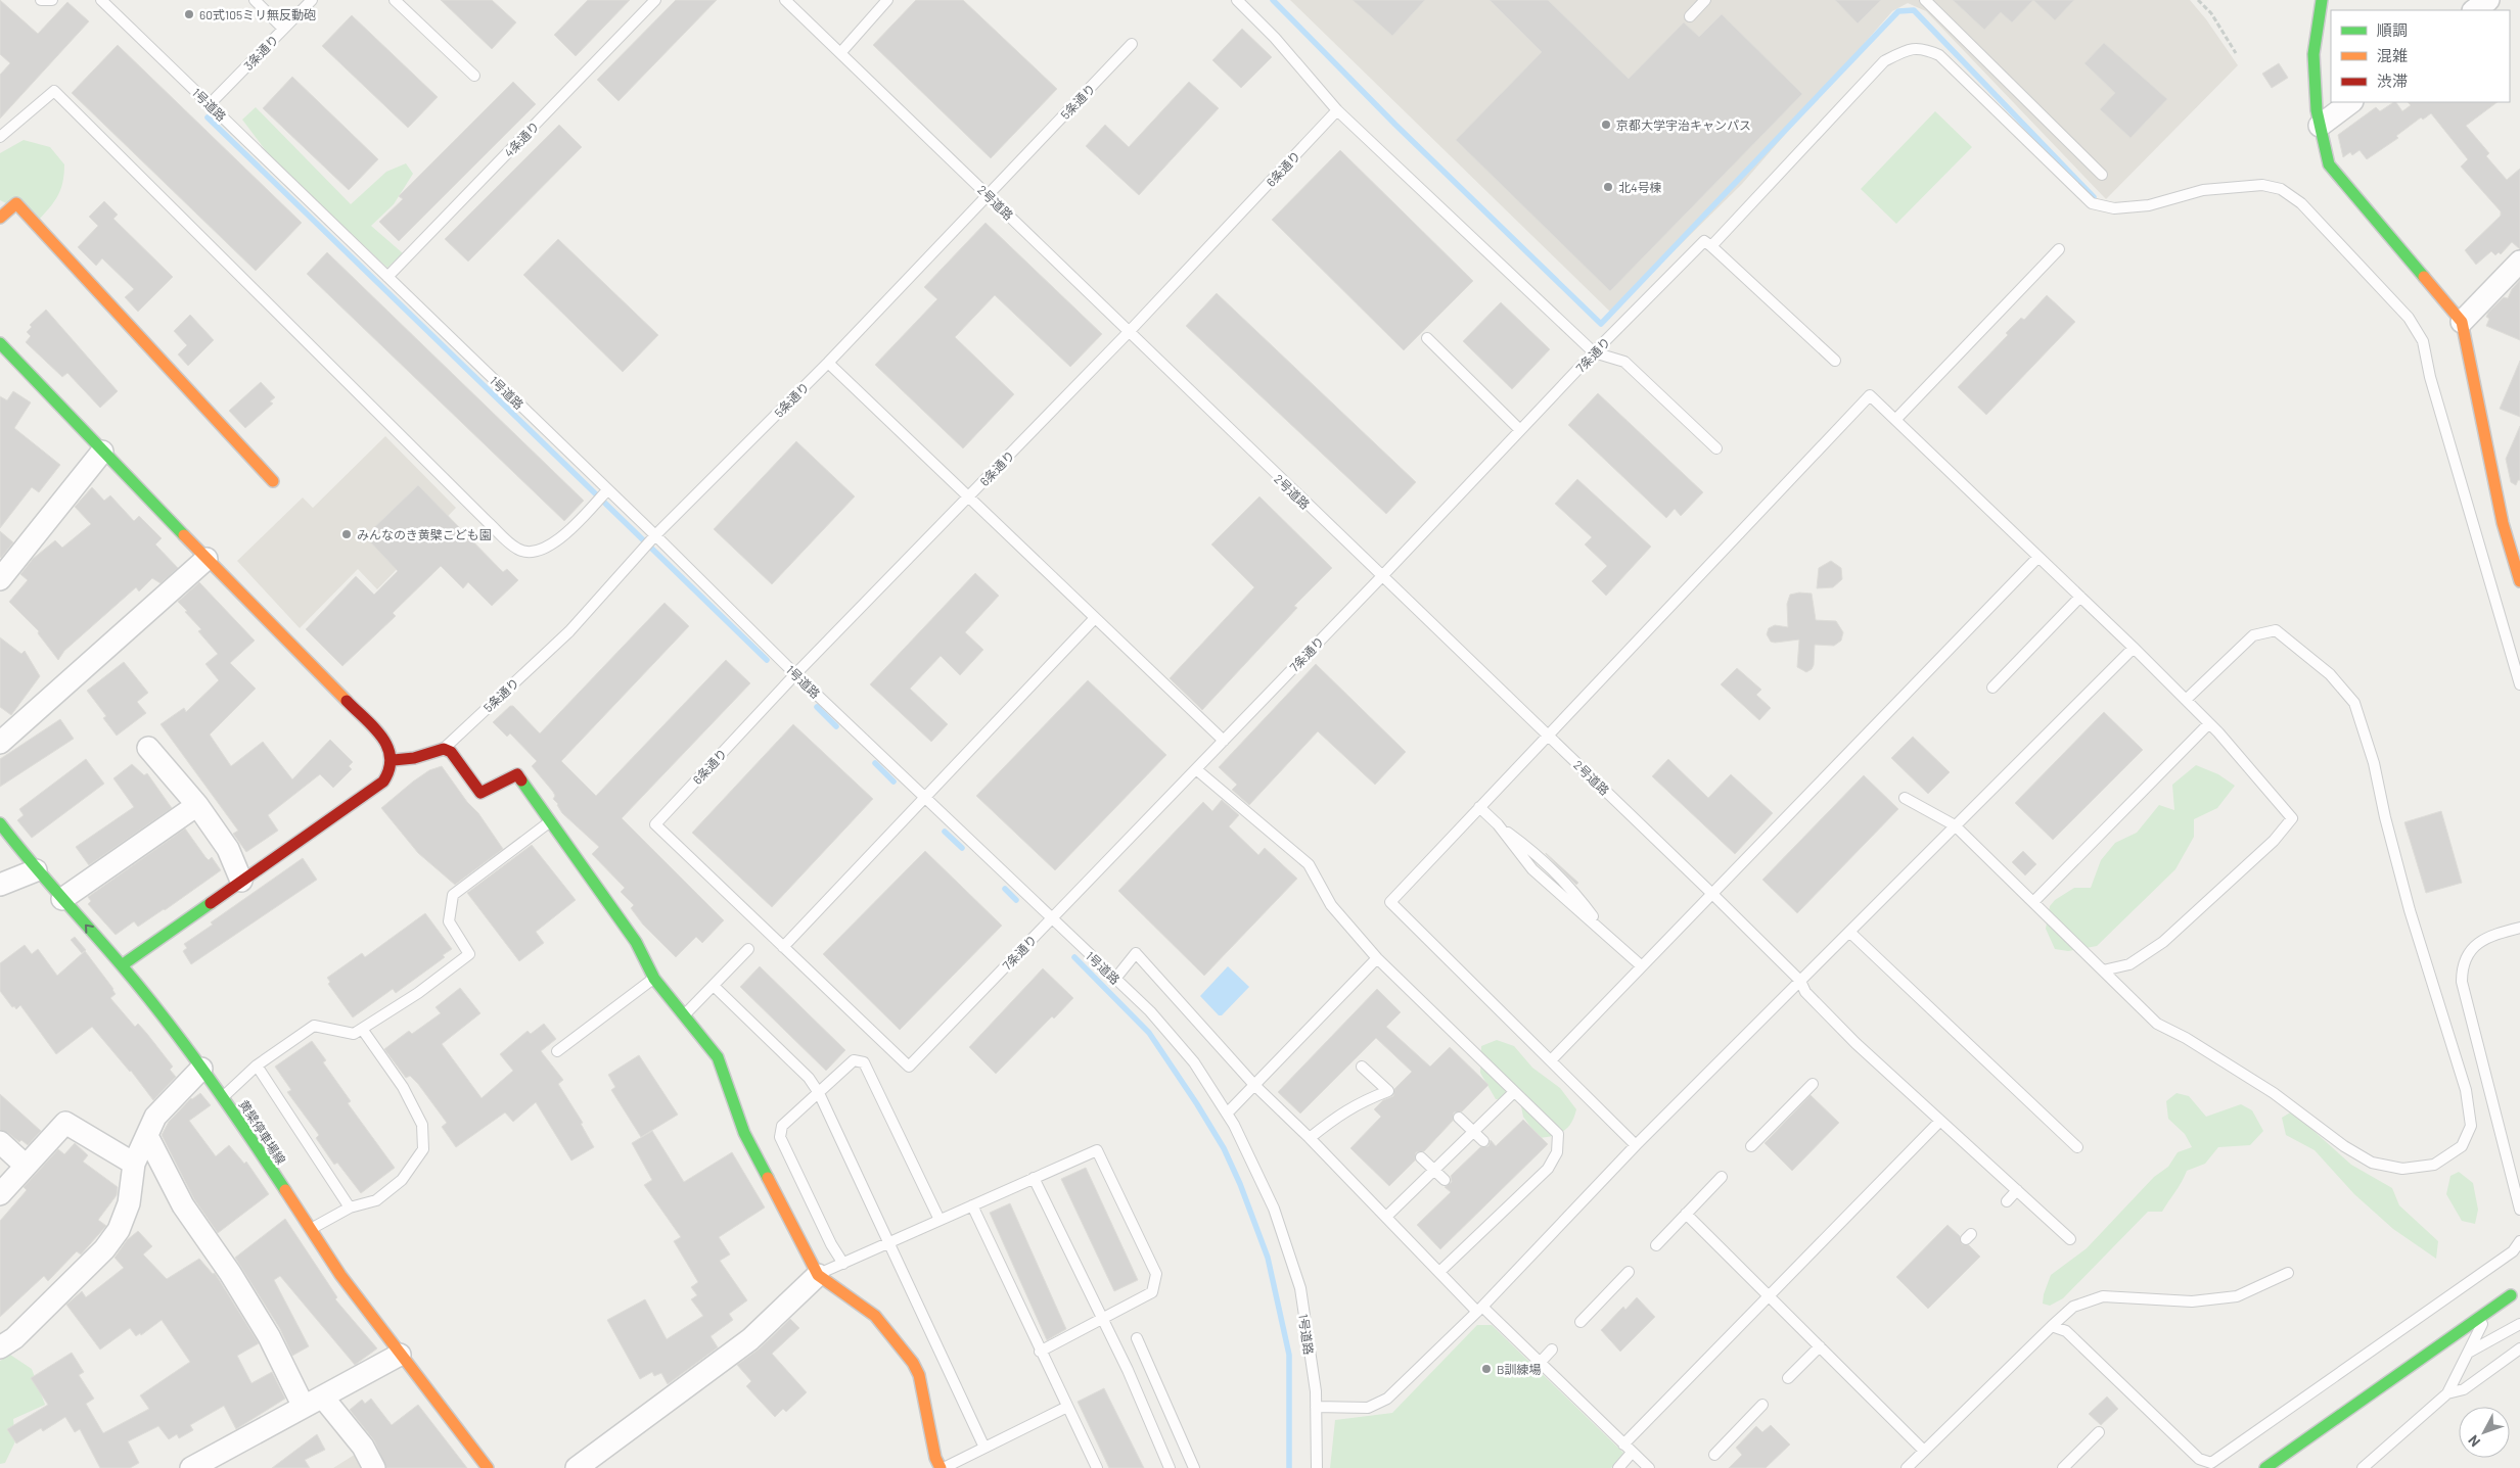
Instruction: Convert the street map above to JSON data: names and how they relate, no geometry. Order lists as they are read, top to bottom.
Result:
{
  "streets": {
    "street": ["黄檗停車場線"],
    "lane": [
      "3条通り",
      "5条通り",
      "1号道路",
      "4条通り",
      "6条通り",
      "2号道路",
      "7条通り"
    ]
  },
  "crossings": [
    ["3条通り", "1号道路"],
    ["5条通り", "1号道路"],
    ["5条通り", "2号道路"],
    ["1号道路", "4条通り"],
    ["1号道路", "6条通り"],
    ["1号道路", "7条通り"],
    ["6条通り", "2号道路"],
    ["6条通り", "7条通り"],
    ["2号道路", "7条通り"]
  ],
  "places": [
    "60式105ミリ無反動砲",
    "京都大学宇治キャンパス",
    "北4号棟",
    "みんなのき黄檗こども園",
    "B訓練場"
  ],
  "legend": ["順調", "混雑", "渋滞"],
  "north": "bottom left"
}
